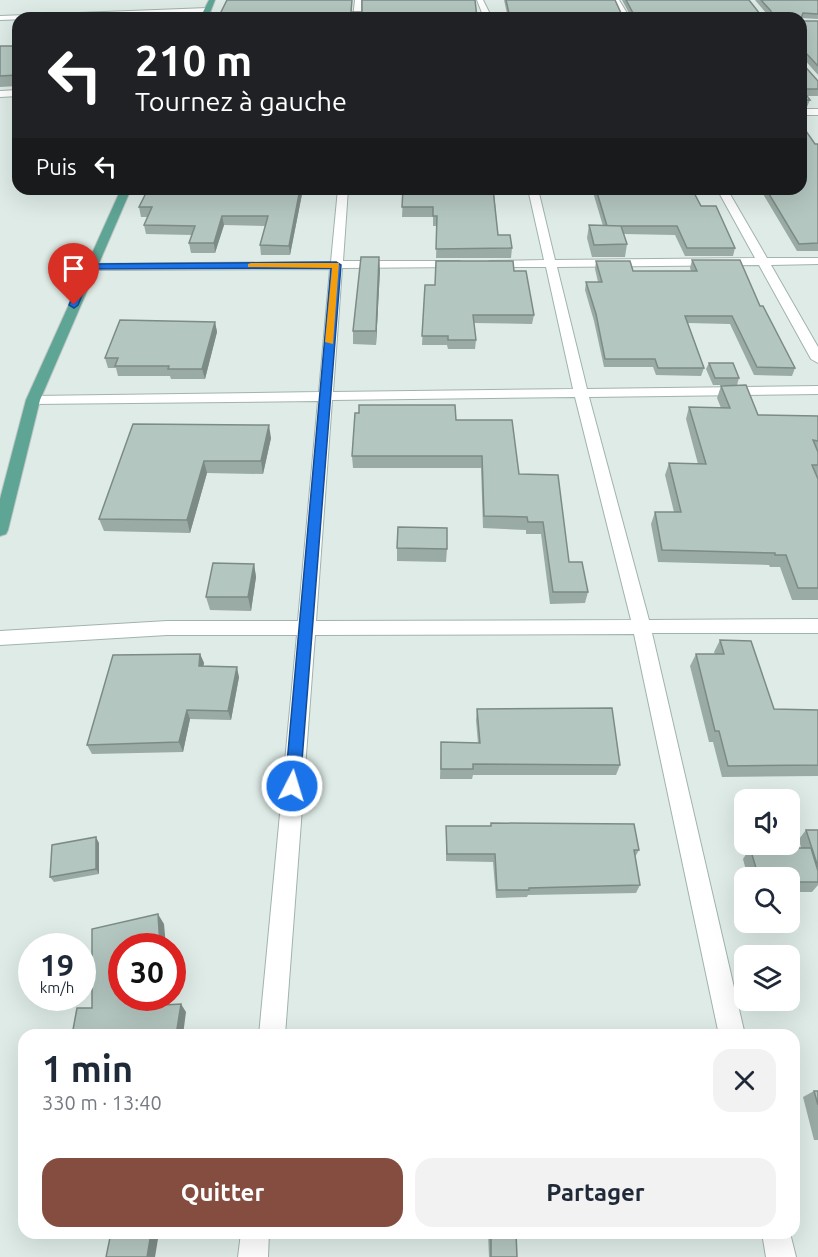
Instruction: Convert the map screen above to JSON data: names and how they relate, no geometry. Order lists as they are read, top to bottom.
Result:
{
  "page": {
    "turn": ["210 m", "Tournez à gauche"],
    "then": "Puis",
    "speed": "19 km/h",
    "limit": "30",
    "heading": ["1 min", "330 m · 13:40"],
    "buttons": ["Quitter", "Partager"]
  }
}
